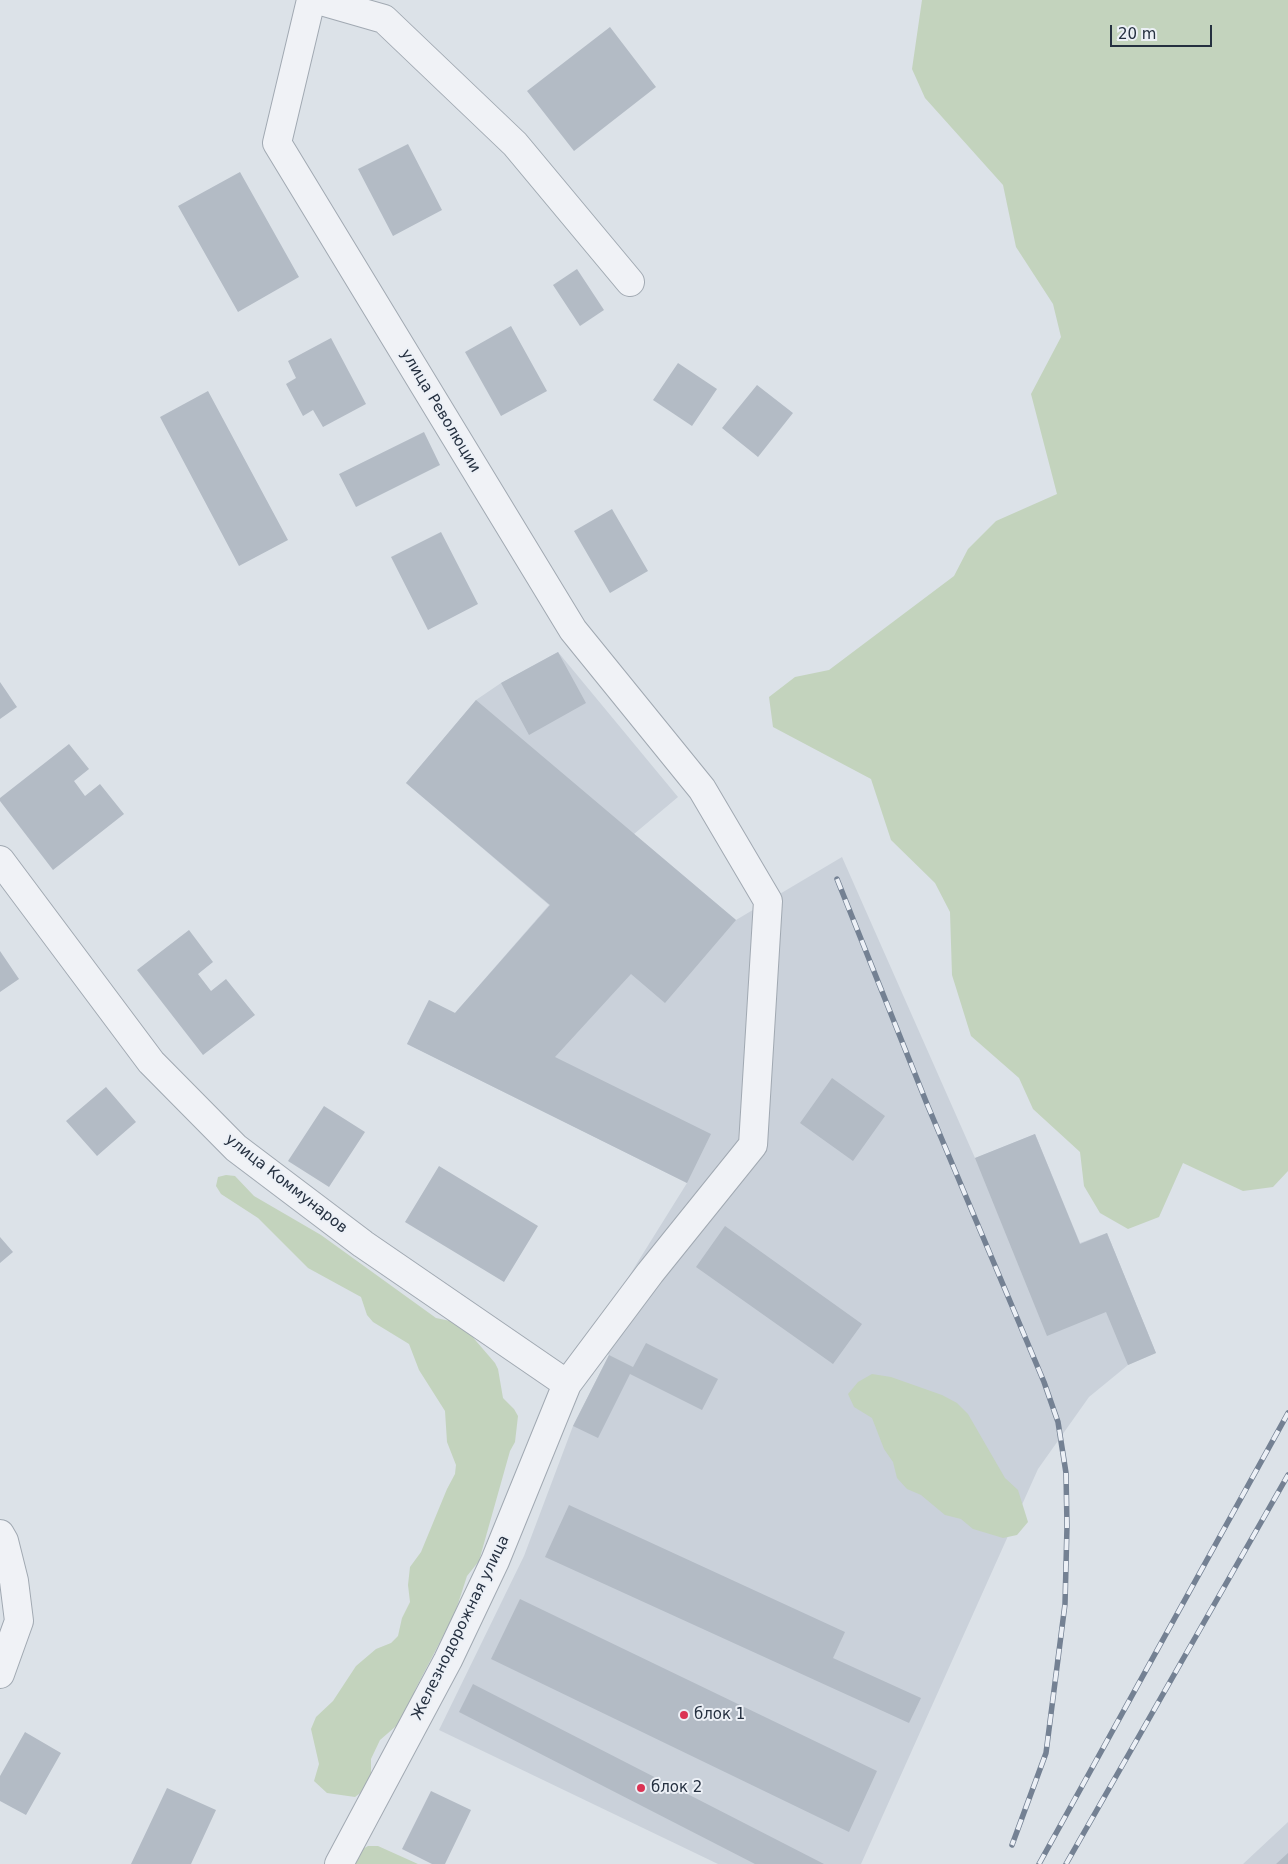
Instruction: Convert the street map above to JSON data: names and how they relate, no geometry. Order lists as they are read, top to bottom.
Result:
{
  "streets": {
    "street": ["улица Революции", "улица Коммунаров", "Железнодорожная улица"]
  },
  "crossings": [
    ["улица Революции", "улица Коммунаров"],
    ["улица Революции", "Железнодорожная улица"],
    ["улица Коммунаров", "Железнодорожная улица"]
  ],
  "places": ["блок 1", "блок 2"],
  "scale_bar": "20 m"
}
